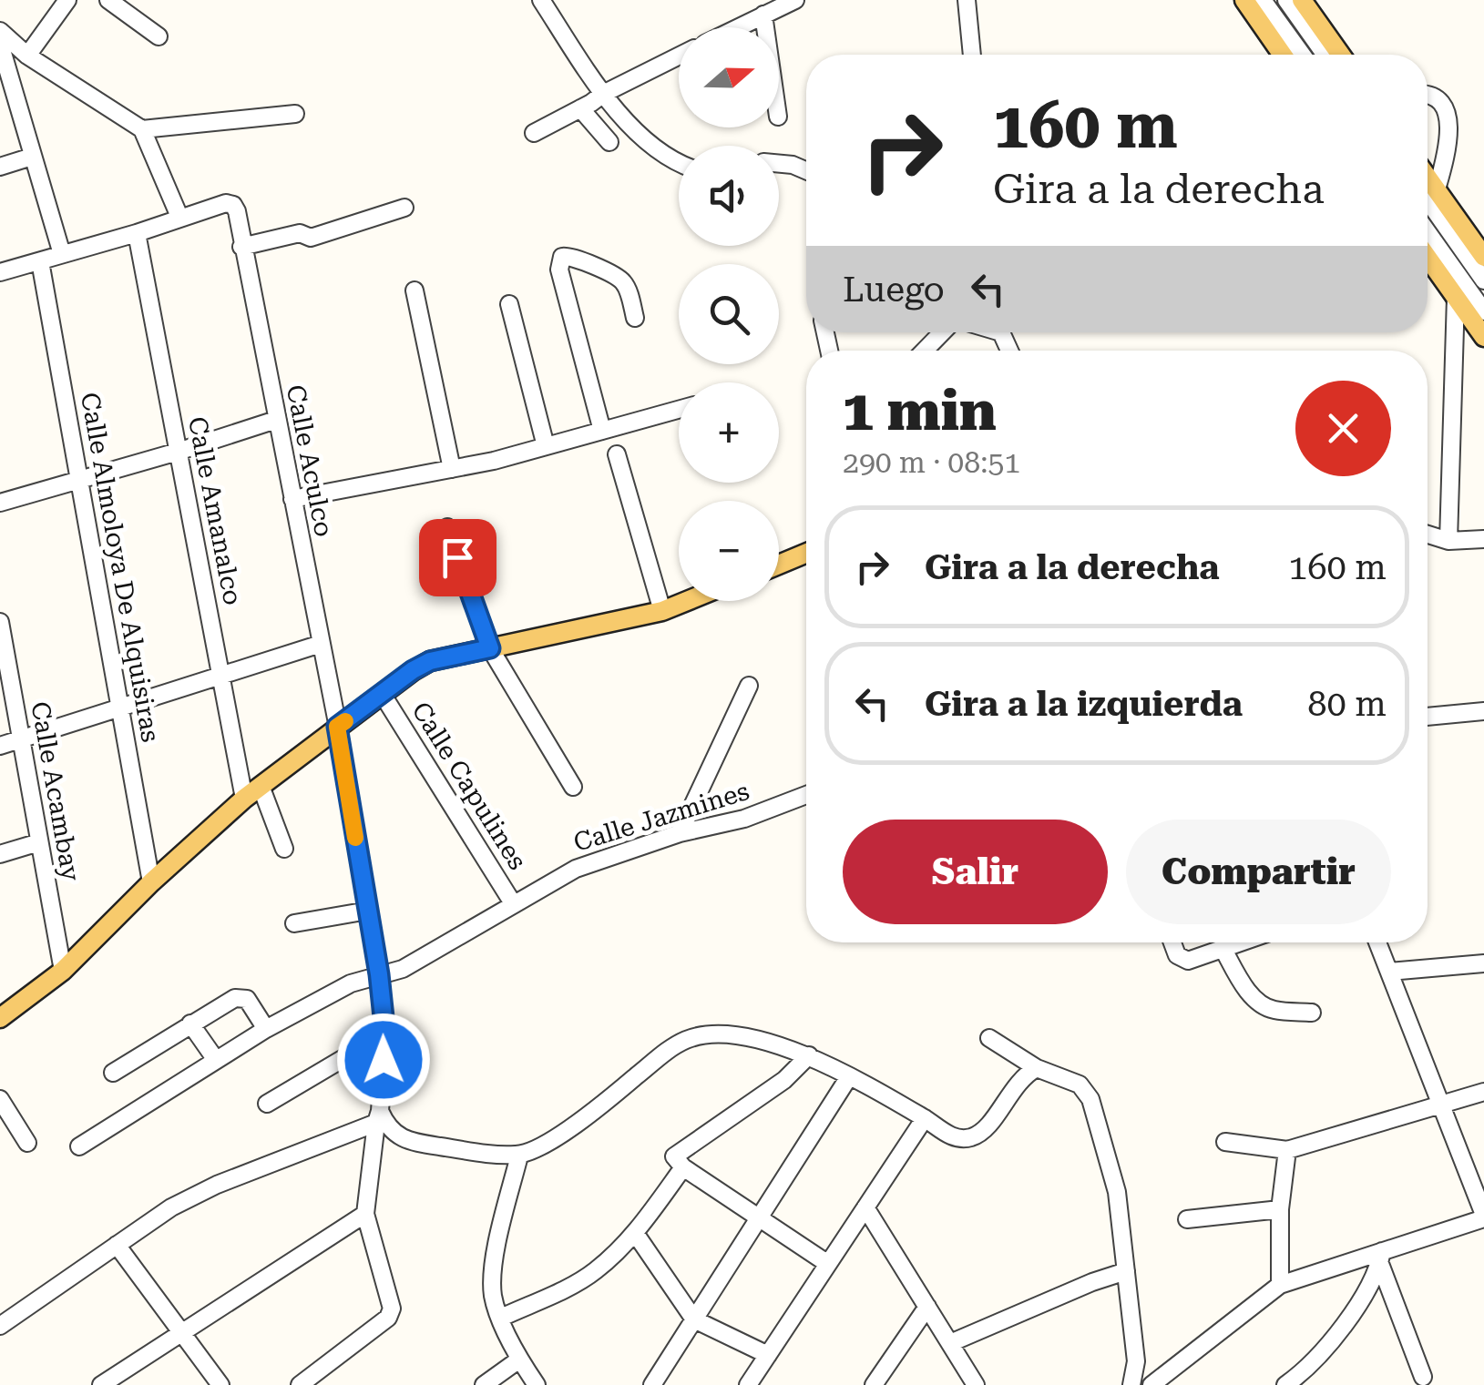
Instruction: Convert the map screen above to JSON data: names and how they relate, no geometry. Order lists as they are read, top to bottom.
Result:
{
  "streets": {
    "street": [
      "Calle Aculco",
      "Calle Amanalco",
      "Calle Almoloya De Alquisiras",
      "Calle Capulines",
      "Calle Acambay",
      "Calle Jazmines"
    ]
  },
  "crossings": [
    ["Calle Aculco", "Calle Jazmines"],
    ["Calle Capulines", "Calle Jazmines"]
  ],
  "north": "right",
  "page": {
    "map_buttons": ["+", "−"],
    "turn": ["160 m", "Gira a la derecha"],
    "then": "Luego",
    "heading": ["1 min", "290 m · 08:51"],
    "list": [
      {
        "name": "Gira a la derecha",
        "value": "160 m"
      },
      {
        "name": "Gira a la izquierda",
        "value": "80 m"
      }
    ],
    "buttons": ["Salir", "Compartir"]
  }
}
